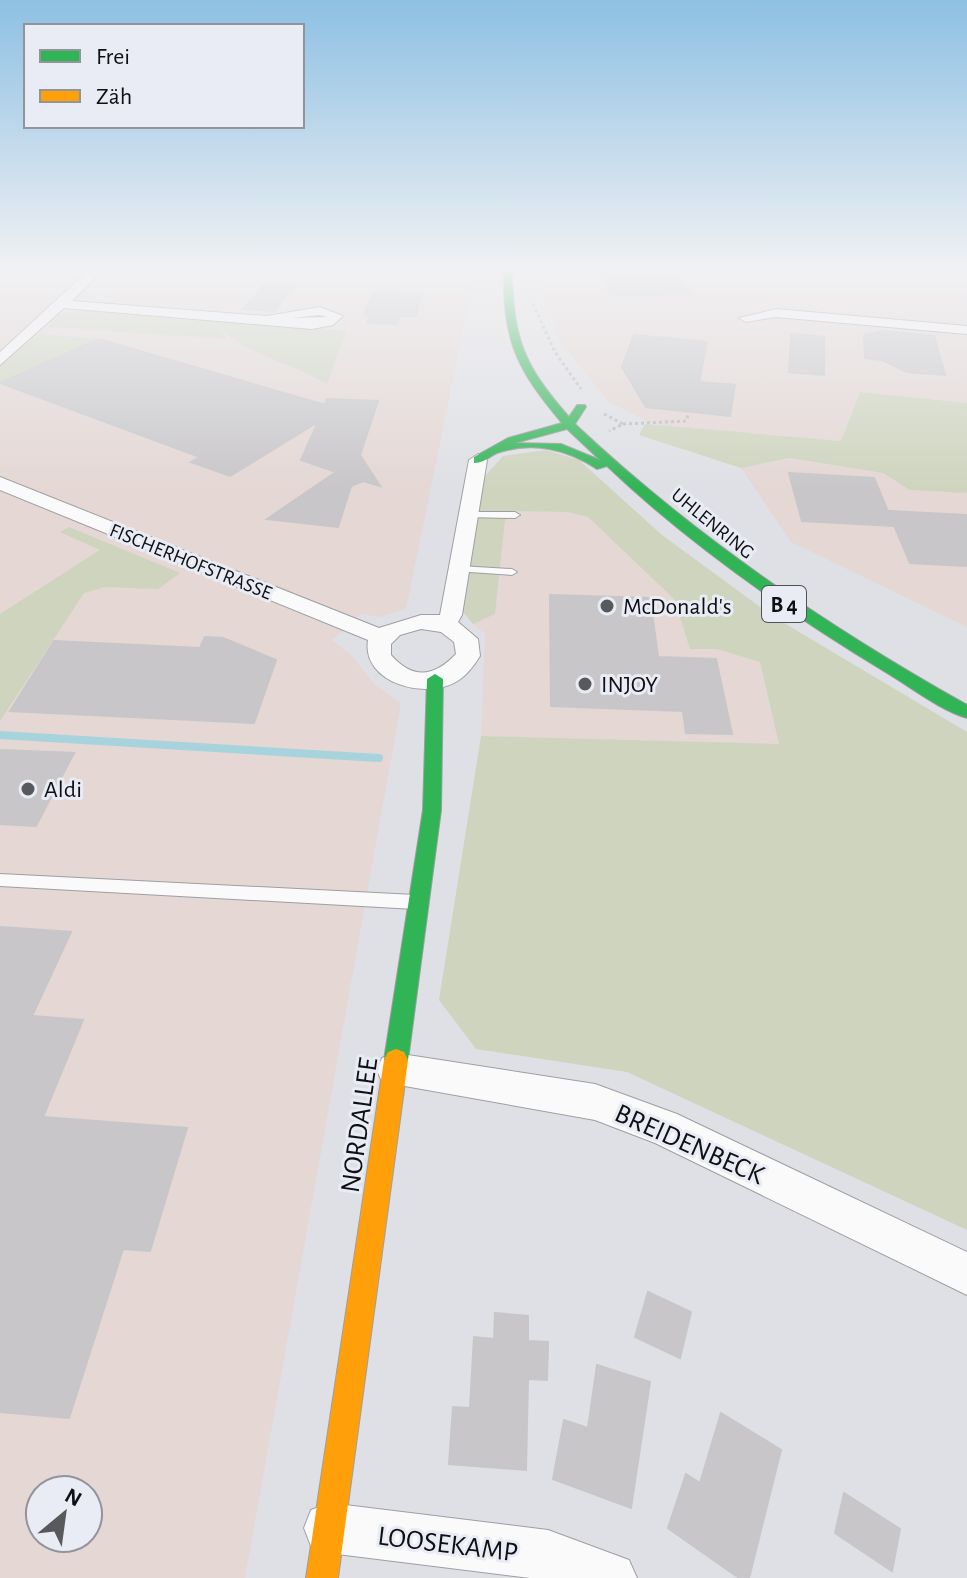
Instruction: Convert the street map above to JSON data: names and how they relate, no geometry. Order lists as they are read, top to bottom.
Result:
{
  "streets": {
    "main road": ["UHLENRING", "B 4", "NORDALLEE"],
    "street": ["FISCHERHOFSTRASSE", "BREIDENBECK", "LOOSEKAMP"]
  },
  "crossings": [
    ["UHLENRING", "B 4"],
    ["FISCHERHOFSTRASSE", "NORDALLEE"],
    ["NORDALLEE", "BREIDENBECK"],
    ["NORDALLEE", "LOOSEKAMP"]
  ],
  "places": ["McDonald's", "INJOY", "Aldi"],
  "legend": ["Frei", "Zäh"],
  "north": "top right"
}
